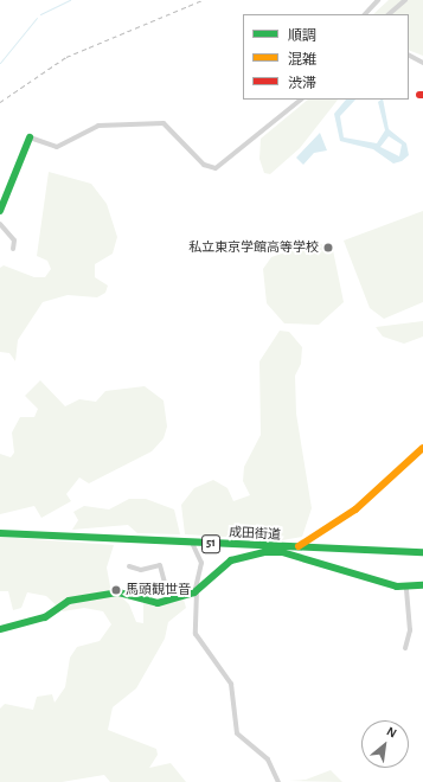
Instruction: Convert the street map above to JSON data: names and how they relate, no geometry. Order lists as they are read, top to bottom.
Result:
{
  "streets": {
    "main road": ["成田街道", "51"]
  },
  "places": ["私立東京学館高等学校", "馬頭観世音"],
  "legend": ["順調", "混雑", "渋滞"],
  "north": "top right"
}
